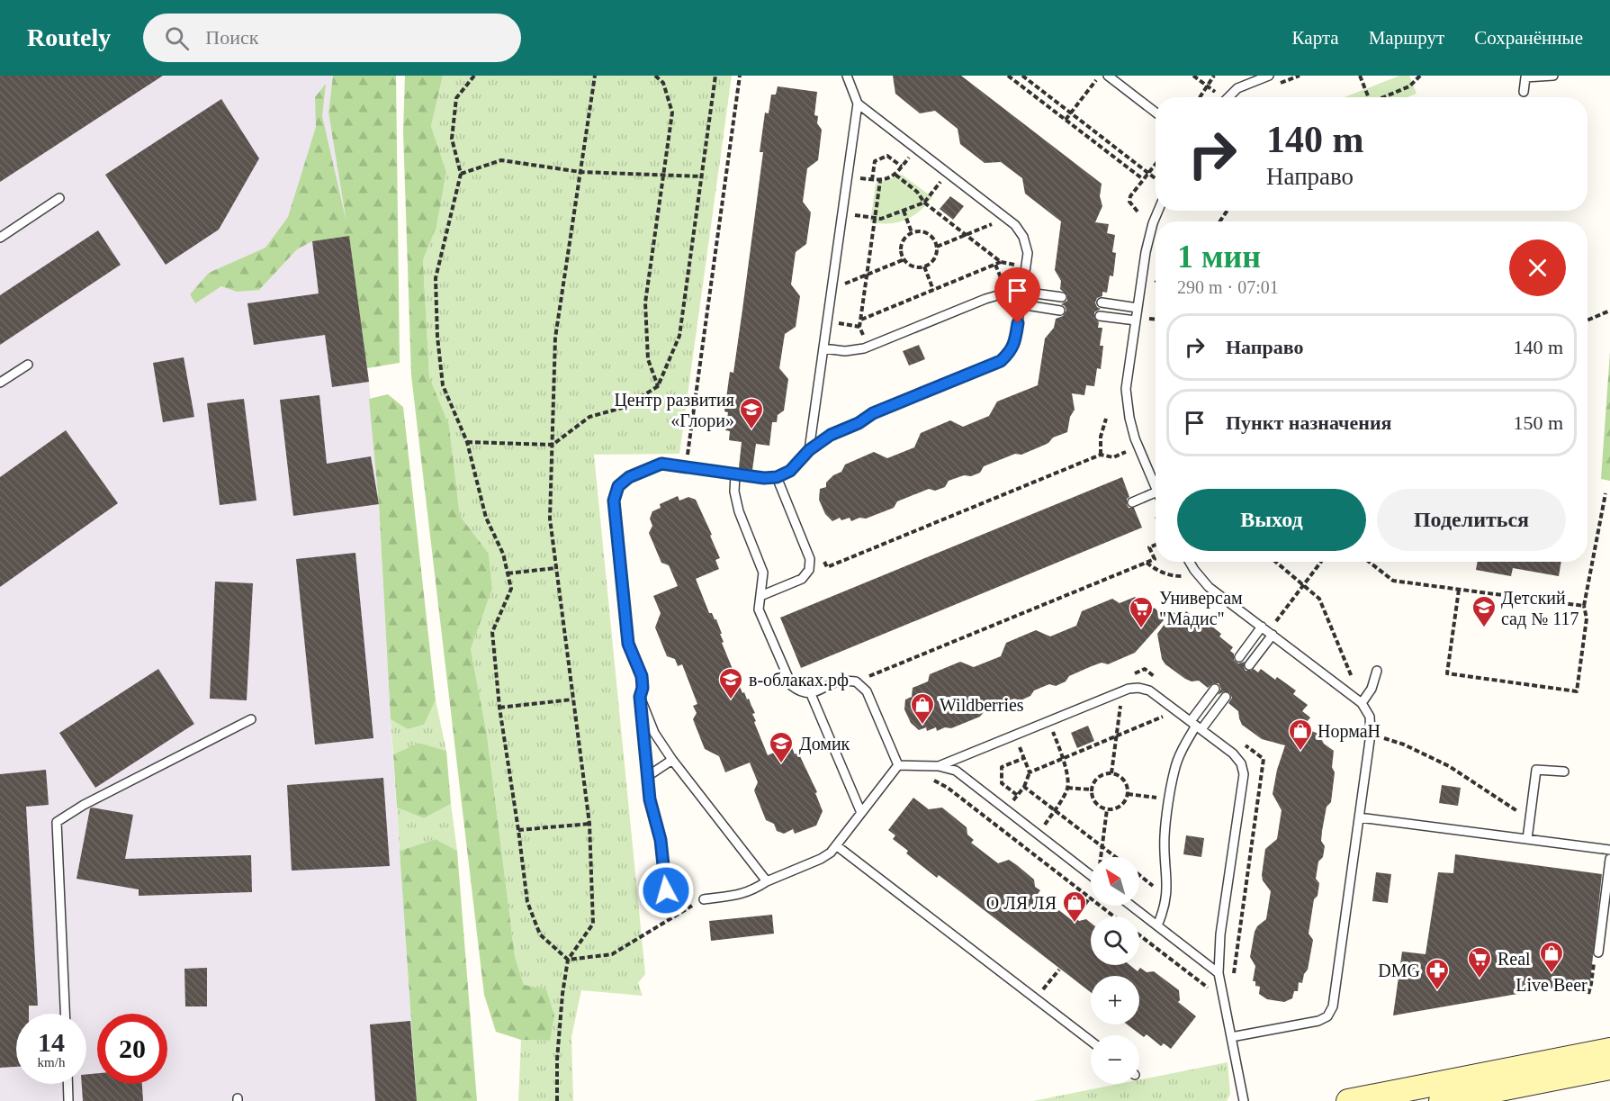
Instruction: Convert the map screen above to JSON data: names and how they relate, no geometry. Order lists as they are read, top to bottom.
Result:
{
  "places": {
    "school or university": [
      "Центр развития «Глори»",
      "Детский сад № 117",
      "в-облаках.рф",
      "Домик"
    ],
    "supermarket": ["Универсам \"Мадис\"", "Real"],
    "shop": [
      "Wildberries",
      "НормаН",
      "О ЛЯ ЛЯ",
      "Live Beer"
    ],
    "pharmacy": ["DMG"]
  },
  "north": "top left",
  "page": {
    "header": "Routely",
    "search": "Поиск",
    "nav": ["Карта", "Маршрут", "Сохранённые"],
    "turn": ["140 m", "Направо"],
    "heading": ["1 мин", "290 m · 07:01"],
    "list": [
      {
        "name": "Направо",
        "value": "140 m"
      },
      {
        "name": "Пункт назначения",
        "value": "150 m"
      }
    ],
    "buttons": ["Выход", "Поделиться"],
    "map_buttons": ["+", "−"],
    "speed": "14 km/h",
    "limit": "20"
  }
}
